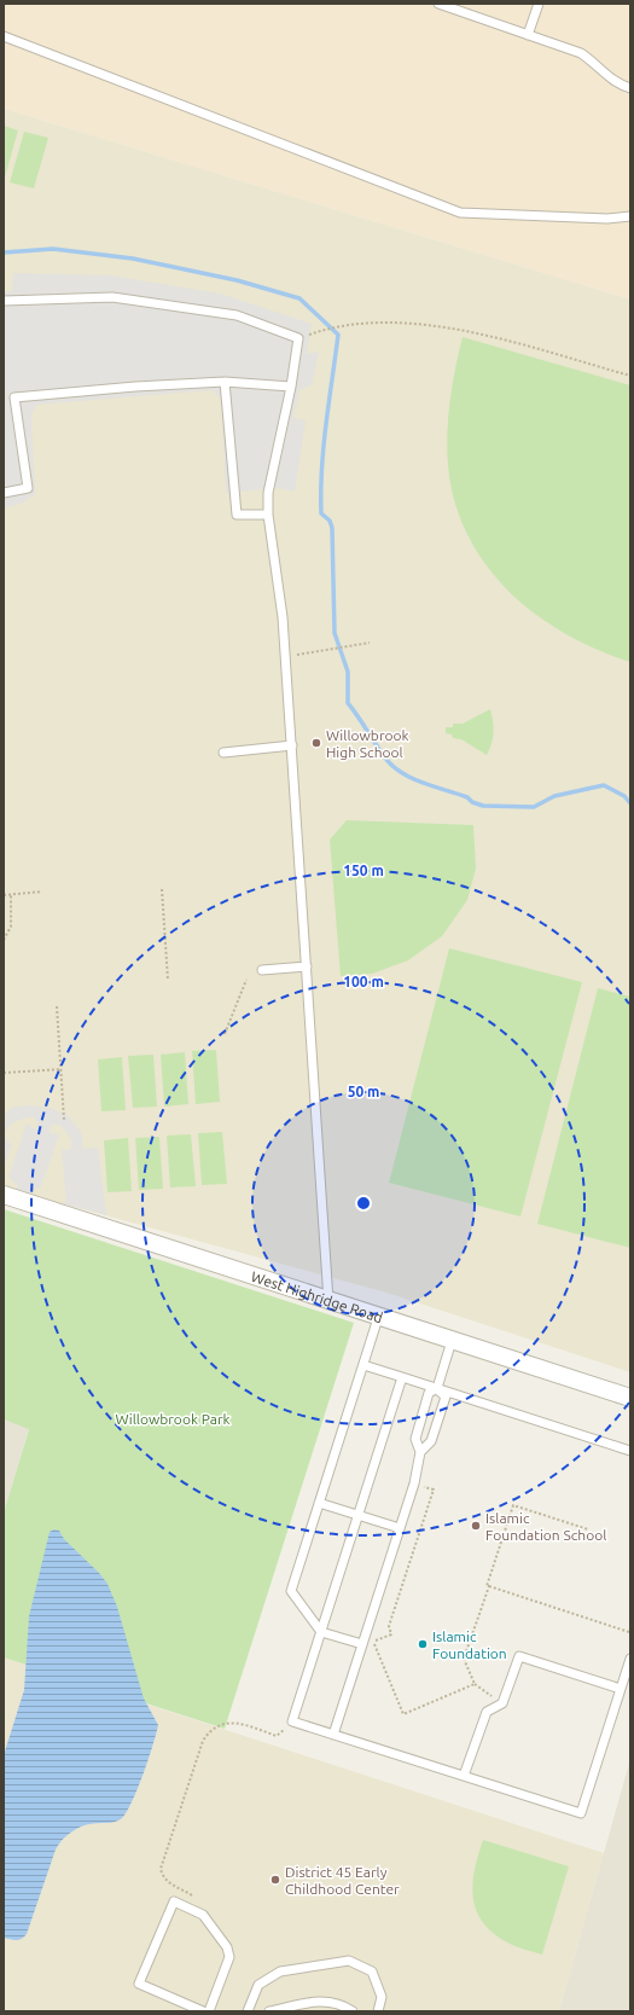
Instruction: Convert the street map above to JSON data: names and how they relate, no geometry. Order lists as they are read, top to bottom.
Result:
{
  "streets": {
    "street": ["West Highridge Road"]
  },
  "parks": ["Willowbrook Park"],
  "places": [
    "Willowbrook High School",
    "Islamic Foundation School",
    "Islamic Foundation",
    "District 45 Early Childhood Center"
  ],
  "rings": ["150 m", "100 m", "50 m"]
}
